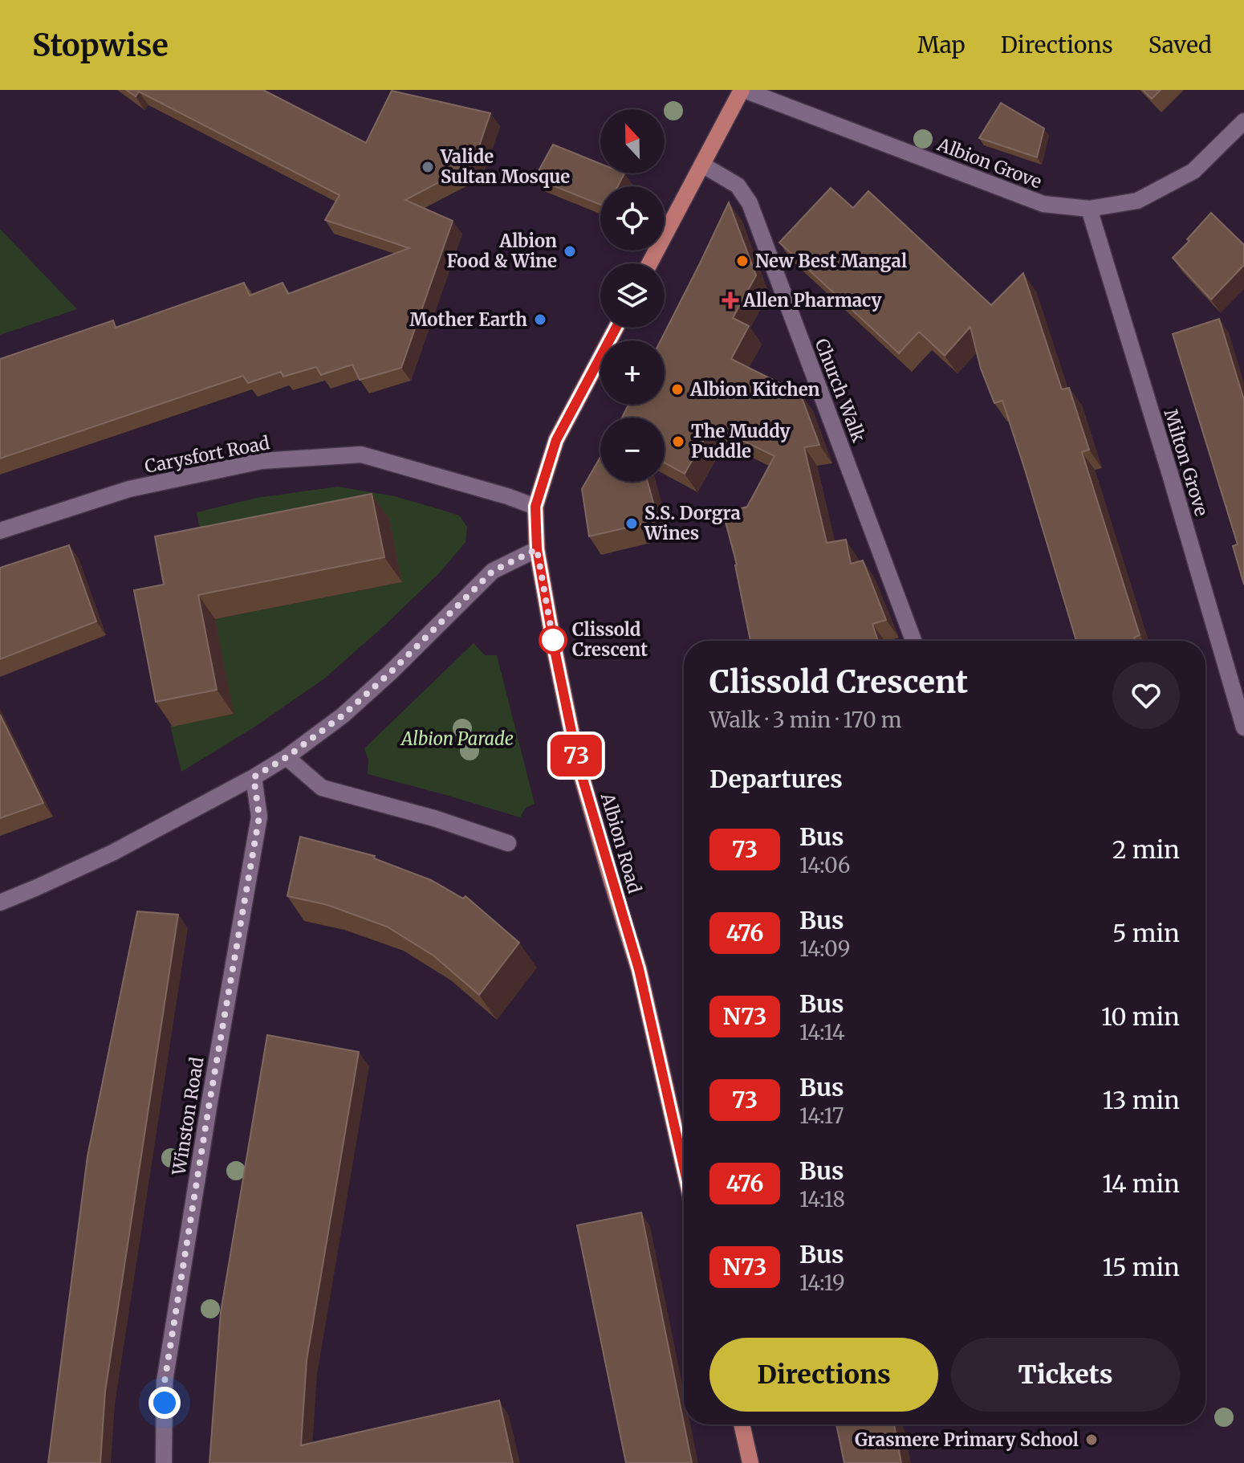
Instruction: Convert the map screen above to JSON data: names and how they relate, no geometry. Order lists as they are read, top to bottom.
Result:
{
  "streets": {
    "main road": ["Albion Road"],
    "street": [
      "Albion Grove",
      "Church Walk",
      "Carysfort Road",
      "Milton Grove",
      "Winston Road"
    ]
  },
  "crossings": [
    ["Albion Grove", "Milton Grove"],
    ["Carysfort Road", "Albion Road"]
  ],
  "parks": ["Albion Parade"],
  "places": {
    "other": [
      "Valide Sultan Mosque",
      "Albion Food & Wine",
      "New Best Mangal",
      "Mother Earth",
      "Albion Kitchen",
      "The Muddy Puddle",
      "S.S. Dorgra Wines",
      "Clissold Crescent",
      "Grasmere Primary School"
    ],
    "health": ["Allen Pharmacy"]
  },
  "lines": ["bus line 73"],
  "north": "top",
  "page": {
    "header": "Stopwise",
    "nav": ["Map", "Directions", "Saved"],
    "on_map": "73",
    "map_buttons": ["+", "−"],
    "heading": [
      ["Clissold Crescent", "Walk · 3 min · 170 m"],
      "Departures"
    ],
    "list": [
      {
        "mark": "73",
        "name": "Bus",
        "note": "14:06",
        "value": "2 min"
      },
      {
        "mark": "476",
        "name": "Bus",
        "note": "14:09",
        "value": "5 min"
      },
      {
        "mark": "N73",
        "name": "Bus",
        "note": "14:14",
        "value": "10 min"
      },
      {
        "mark": "73",
        "name": "Bus",
        "note": "14:17",
        "value": "13 min"
      },
      {
        "mark": "476",
        "name": "Bus",
        "note": "14:18",
        "value": "14 min"
      },
      {
        "mark": "N73",
        "name": "Bus",
        "note": "14:19",
        "value": "15 min"
      }
    ],
    "buttons": ["Directions", "Tickets"]
  }
}
